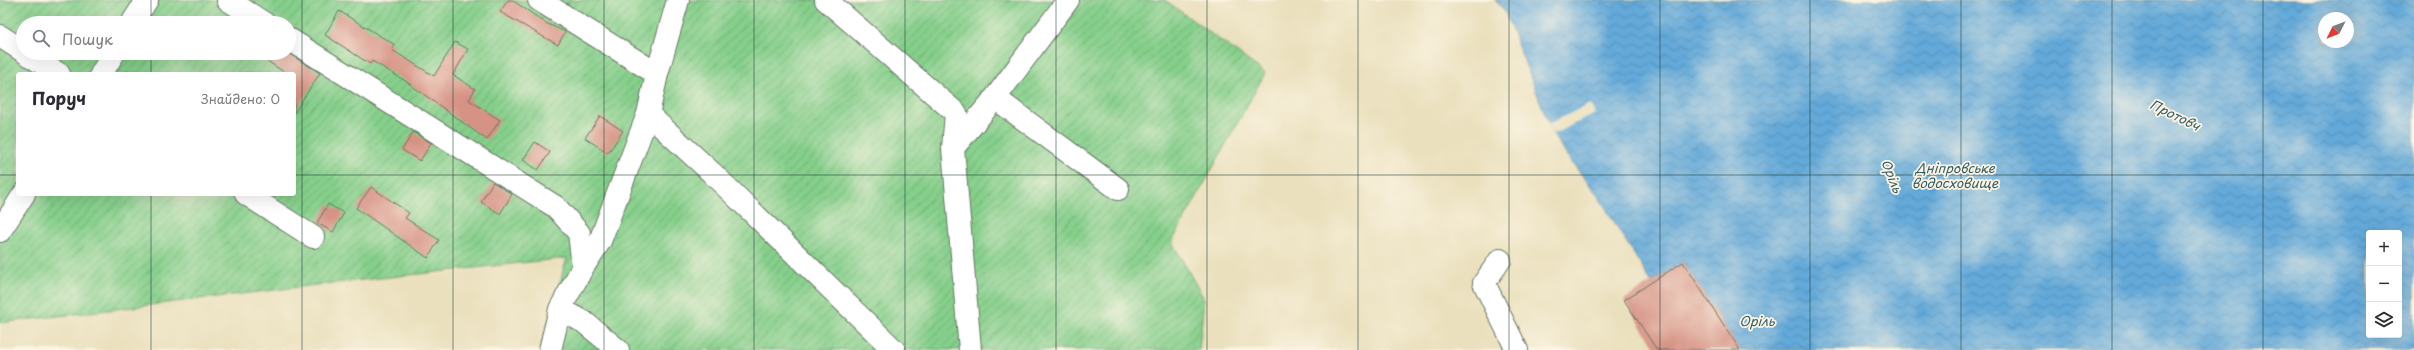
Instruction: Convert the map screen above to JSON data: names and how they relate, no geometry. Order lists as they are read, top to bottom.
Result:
{
  "water": [
    "Протовч",
    "Дніпровське водосховище",
    "Оріль",
    "Орiль"
  ],
  "north": "bottom left",
  "page": {
    "search": "Пошук",
    "heading": ["Поруч", "Знайдено: 0"],
    "map_buttons": ["+", "−"]
  }
}
